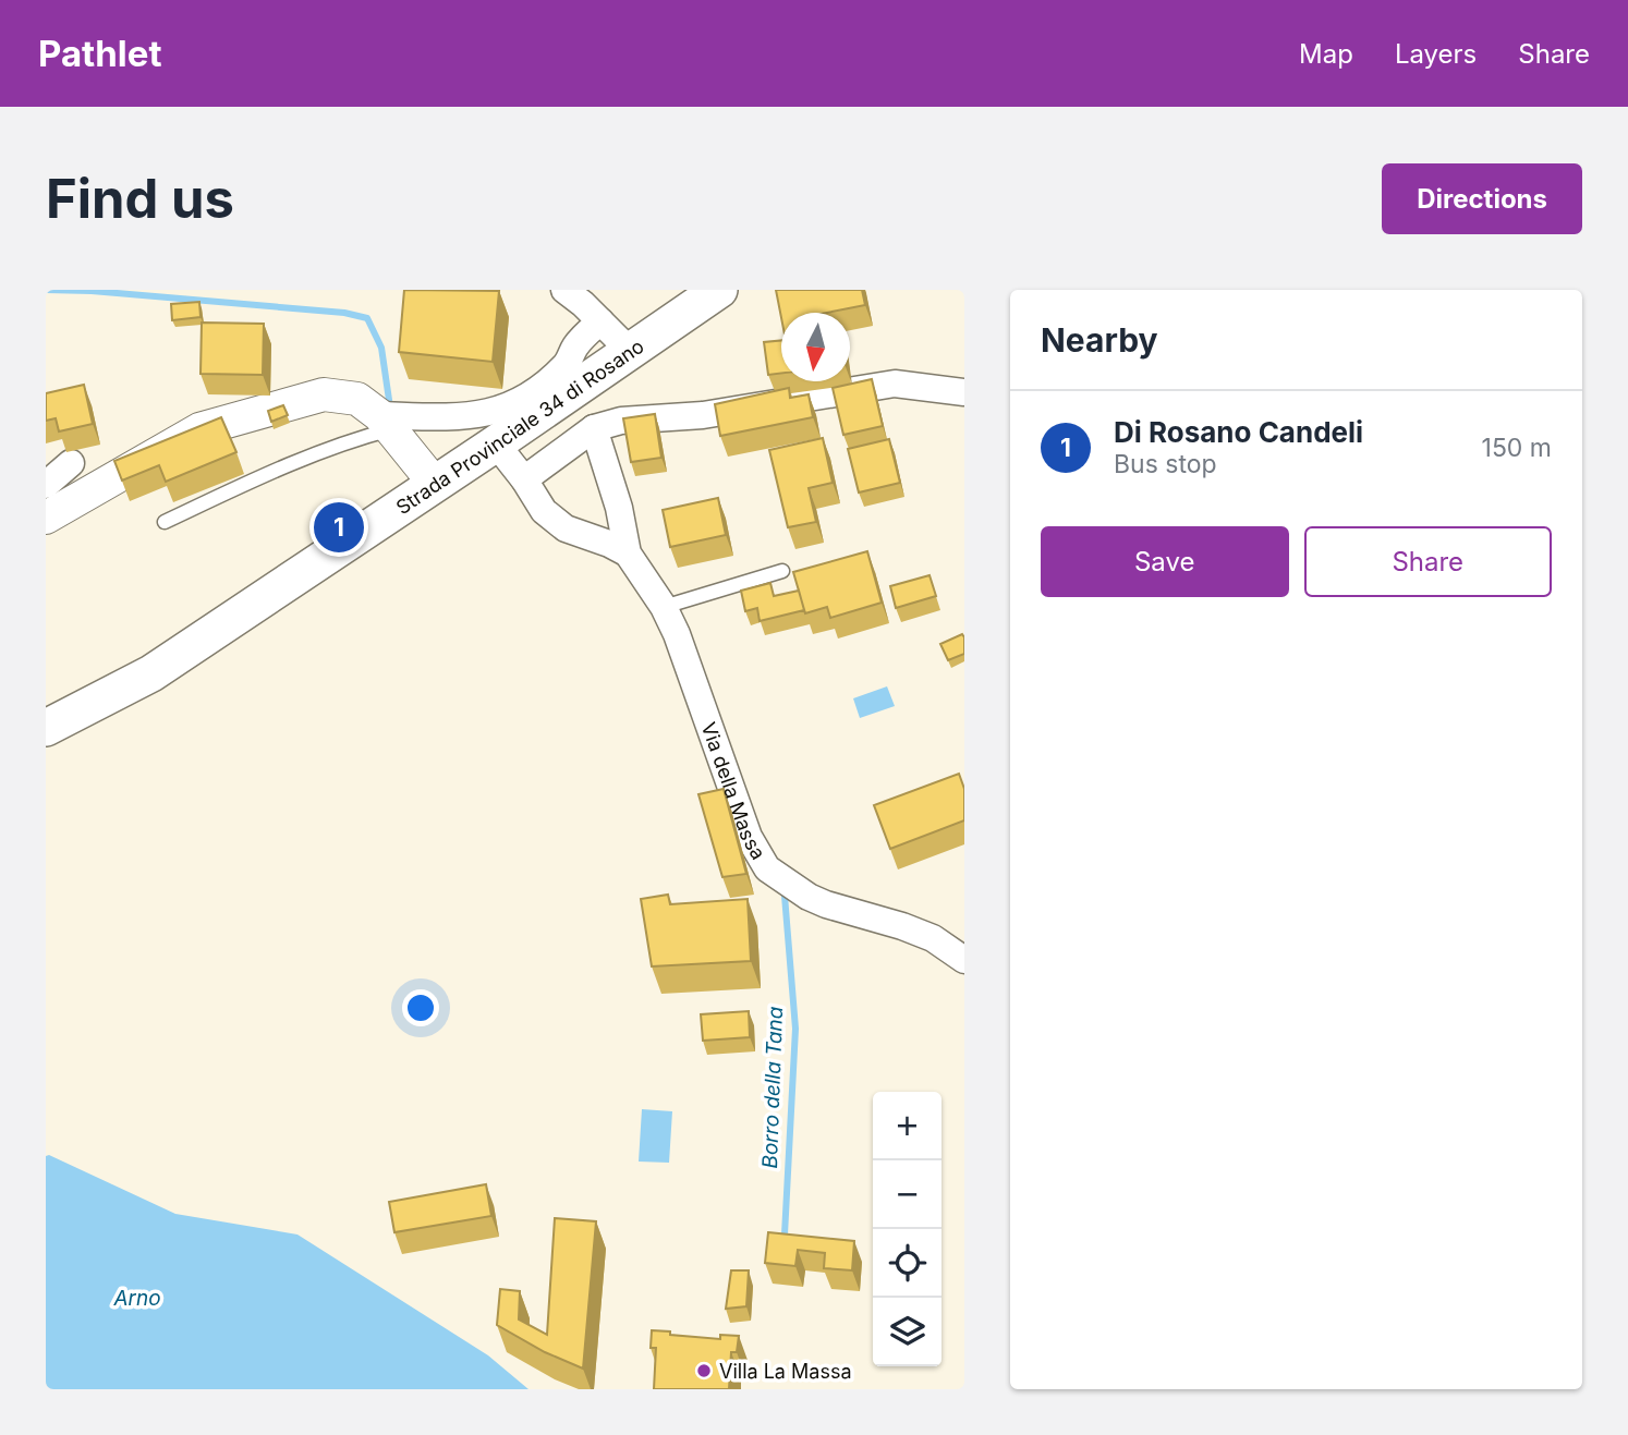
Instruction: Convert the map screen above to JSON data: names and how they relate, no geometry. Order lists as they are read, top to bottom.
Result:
{
  "streets": {
    "main road": ["Strada Provinciale 34 di Rosano"],
    "street": ["Via della Massa"]
  },
  "water": ["Borro della Tana", "Arno"],
  "places": ["Villa La Massa"],
  "north": "bottom",
  "page": {
    "header": "Pathlet",
    "nav": ["Map", "Layers", "Share"],
    "buttons": [
      "Directions",
      ["Save", "Share"]
    ],
    "title": "Find us",
    "heading": "Nearby",
    "list": [
      {
        "mark": "1",
        "name": "Di Rosano Candeli",
        "note": "Bus stop",
        "value": "150 m"
      }
    ],
    "pins": "1",
    "map_buttons": ["+", "−"]
  }
}
